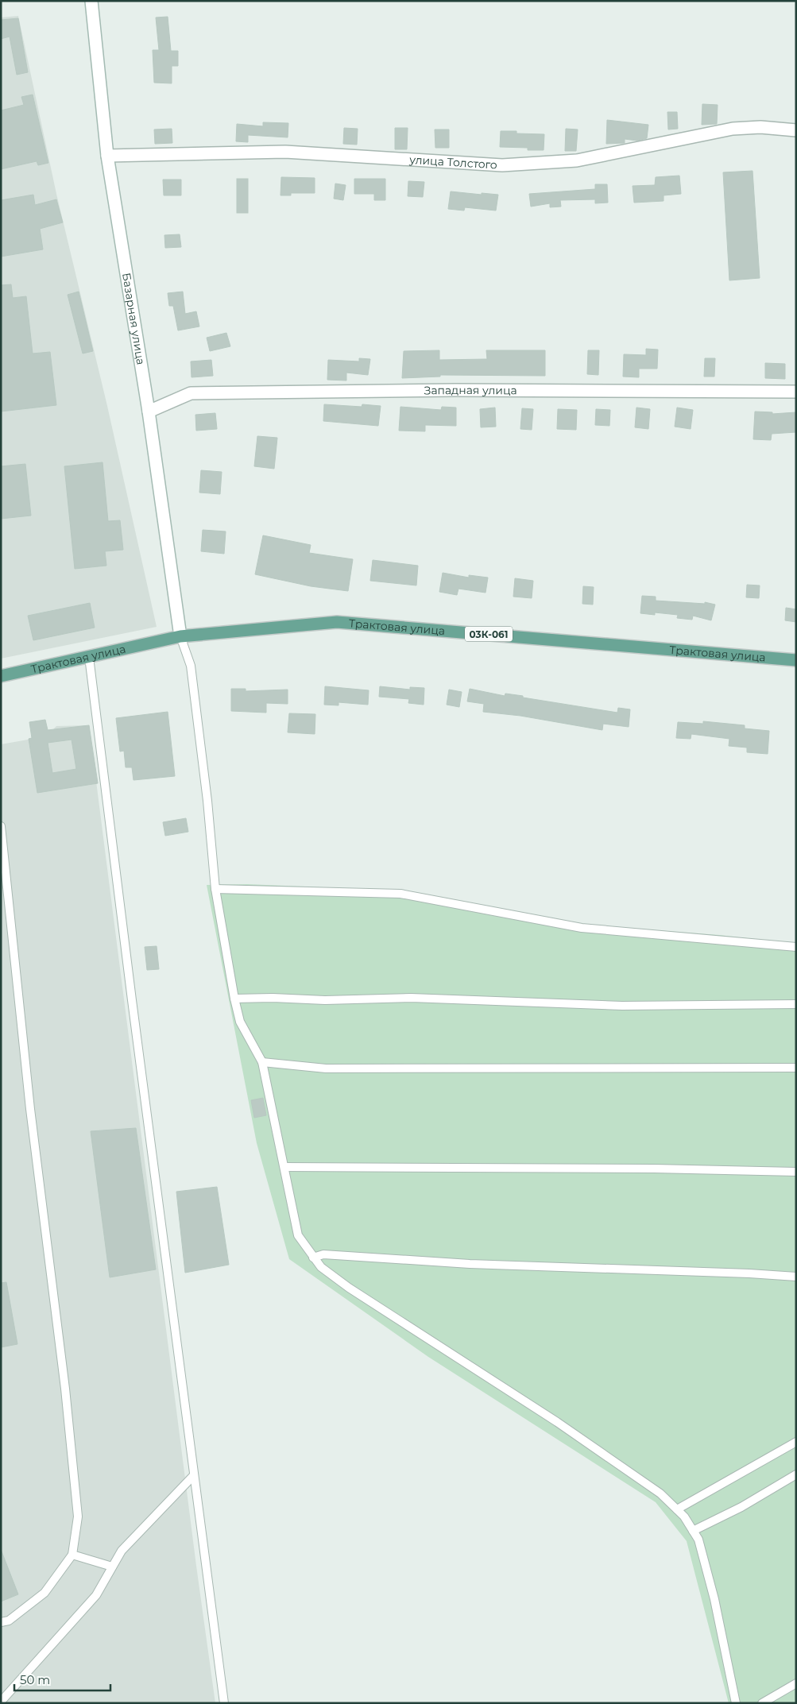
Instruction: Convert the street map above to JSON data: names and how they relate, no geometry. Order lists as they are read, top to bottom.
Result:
{
  "streets": {
    "main road": ["Трактовая улица", "03К-061"],
    "street": ["улица Толстого", "Базарная улица", "Западная улица"]
  },
  "crossings": [
    ["улица Толстого", "Базарная улица"],
    ["Базарная улица", "Западная улица"],
    ["Базарная улица", "Трактовая улица"]
  ],
  "scale_bar": "50 m"
}
